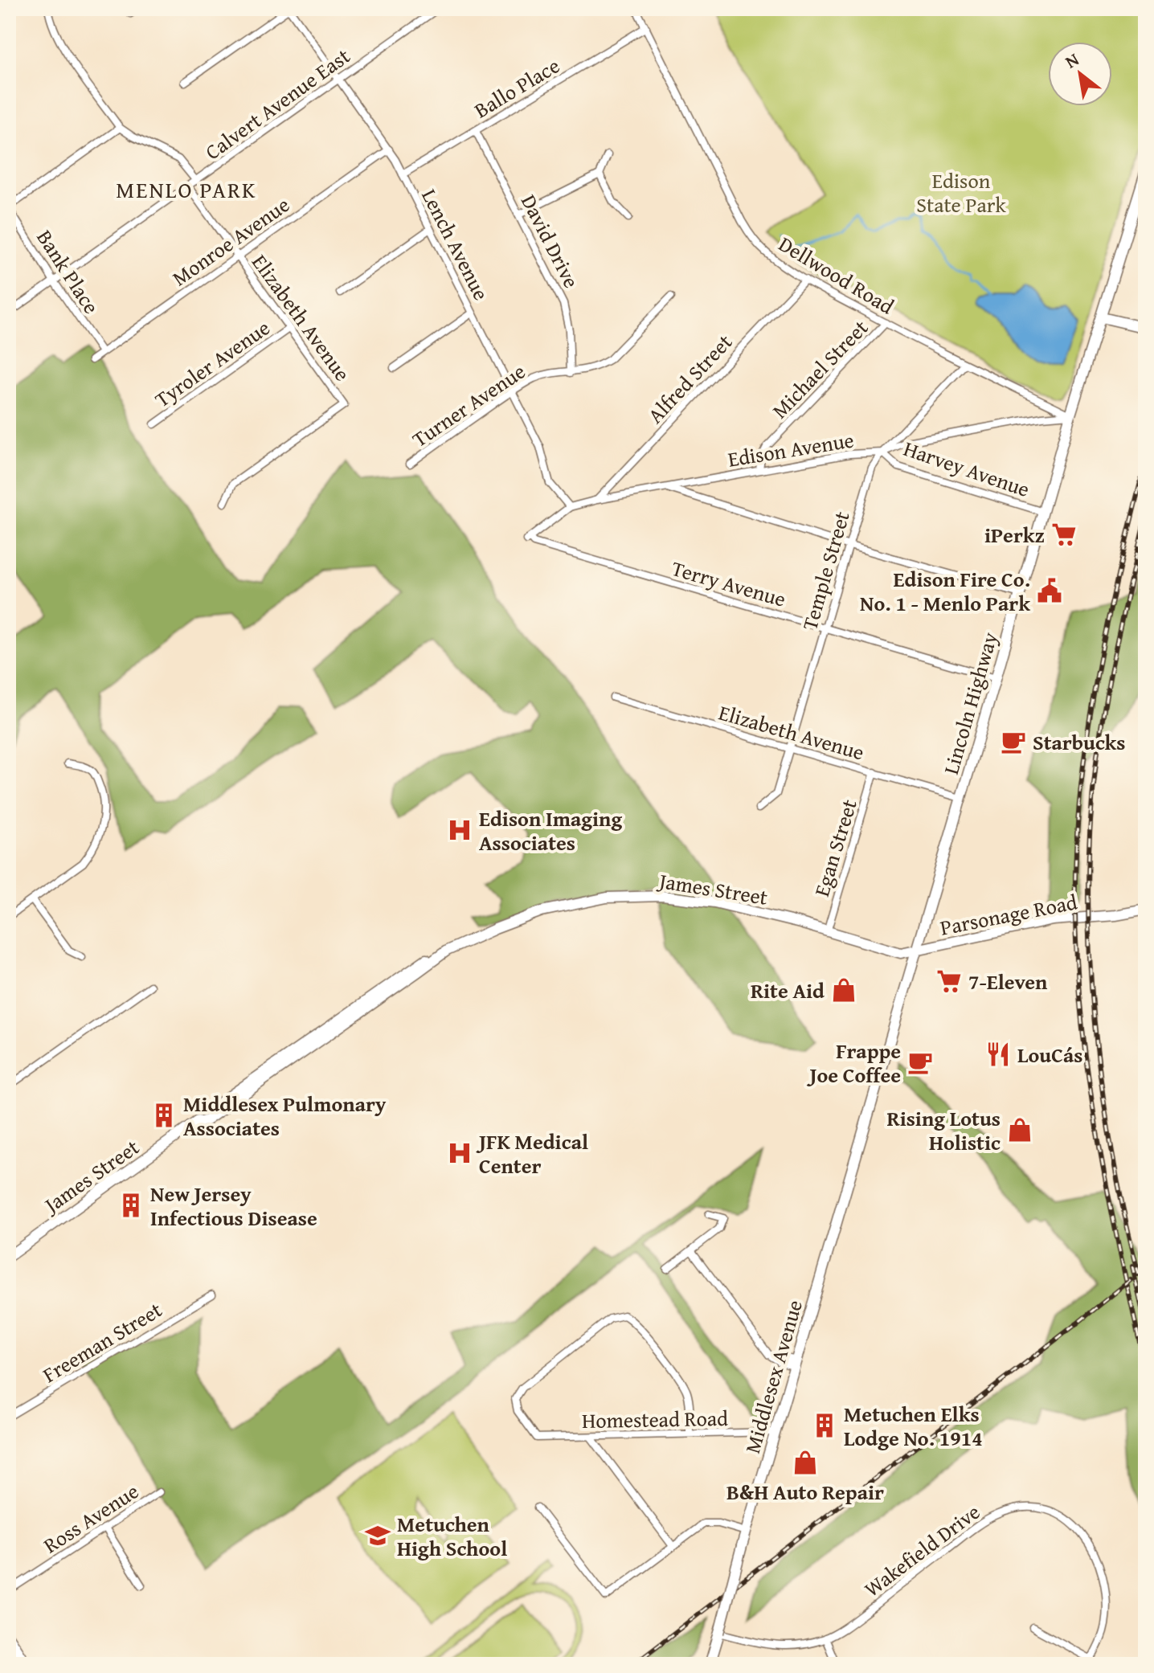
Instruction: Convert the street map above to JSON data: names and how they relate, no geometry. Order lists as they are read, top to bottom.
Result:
{
  "streets": {
    "main road": [
      "Lincoln Highway",
      "James Street",
      "Parsonage Road",
      "Middlesex Avenue"
    ],
    "street": [
      "Ballo Place",
      "Calvert Avenue East",
      "Monroe Avenue",
      "David Drive",
      "Lench Avenue",
      "Bank Place",
      "Dellwood Road",
      "Elizabeth Avenue",
      "Tyroler Avenue",
      "Michael Street",
      "Alfred Street",
      "Turner Avenue",
      "Edison Avenue",
      "Harvey Avenue",
      "Temple Street",
      "Terry Avenue",
      "Egan Street",
      "Freeman Street",
      "Homestead Road",
      "Ross Avenue",
      "Wakefield Drive"
    ]
  },
  "crossings": [
    ["Ballo Place", "David Drive"],
    ["Ballo Place", "Lench Avenue"],
    ["Ballo Place", "Dellwood Road"],
    ["Calvert Avenue East", "Lench Avenue"],
    ["Calvert Avenue East", "Bank Place"],
    ["Calvert Avenue East", "Elizabeth Avenue"],
    ["Monroe Avenue", "Lench Avenue"],
    ["Monroe Avenue", "Bank Place"],
    ["Monroe Avenue", "Elizabeth Avenue"],
    ["David Drive", "Turner Avenue"],
    ["Lench Avenue", "Turner Avenue"],
    ["Lench Avenue", "Edison Avenue"],
    ["Dellwood Road", "Michael Street"],
    ["Dellwood Road", "Alfred Street"],
    ["Dellwood Road", "Edison Avenue"],
    ["Dellwood Road", "Temple Street"],
    ["Dellwood Road", "Lincoln Highway"],
    ["Elizabeth Avenue", "Tyroler Avenue"],
    ["Elizabeth Avenue", "Temple Street"],
    ["Elizabeth Avenue", "Lincoln Highway"],
    ["Elizabeth Avenue", "Egan Street"],
    ["Michael Street", "Edison Avenue"],
    ["Alfred Street", "Edison Avenue"],
    ["Edison Avenue", "Harvey Avenue"],
    ["Edison Avenue", "Temple Street"],
    ["Edison Avenue", "Terry Avenue"],
    ["Edison Avenue", "Lincoln Highway"],
    ["Harvey Avenue", "Temple Street"],
    ["Harvey Avenue", "Lincoln Highway"],
    ["Temple Street", "Terry Avenue"],
    ["Terry Avenue", "Lincoln Highway"],
    ["Lincoln Highway", "James Street"],
    ["Lincoln Highway", "Parsonage Road"],
    ["Lincoln Highway", "Middlesex Avenue"],
    ["Egan Street", "James Street"],
    ["James Street", "Parsonage Road"],
    ["Middlesex Avenue", "Homestead Road"],
    ["Middlesex Avenue", "Wakefield Drive"]
  ],
  "districts": ["MENLO PARK"],
  "parks": ["Edison State Park"],
  "places": {
    "supermarket": ["iPerkz", "7-Eleven"],
    "public building": ["Edison Fire Co. No. 1 - Menlo Park"],
    "cafe": ["Starbucks", "Frappe Joe Coffee"],
    "hospital": ["Edison Imaging Associates", "JFK Medical Center"],
    "shop": ["Rite Aid", "Rising Lotus Holistic", "B&H Auto Repair"],
    "restaurant": ["LouCás"],
    "building": ["Middlesex Pulmonary Associates", "New Jersey Infectious Disease", "Metuchen Elks Lodge No. 1914"],
    "school or university": ["Metuchen High School"]
  },
  "north": "top left"
}
